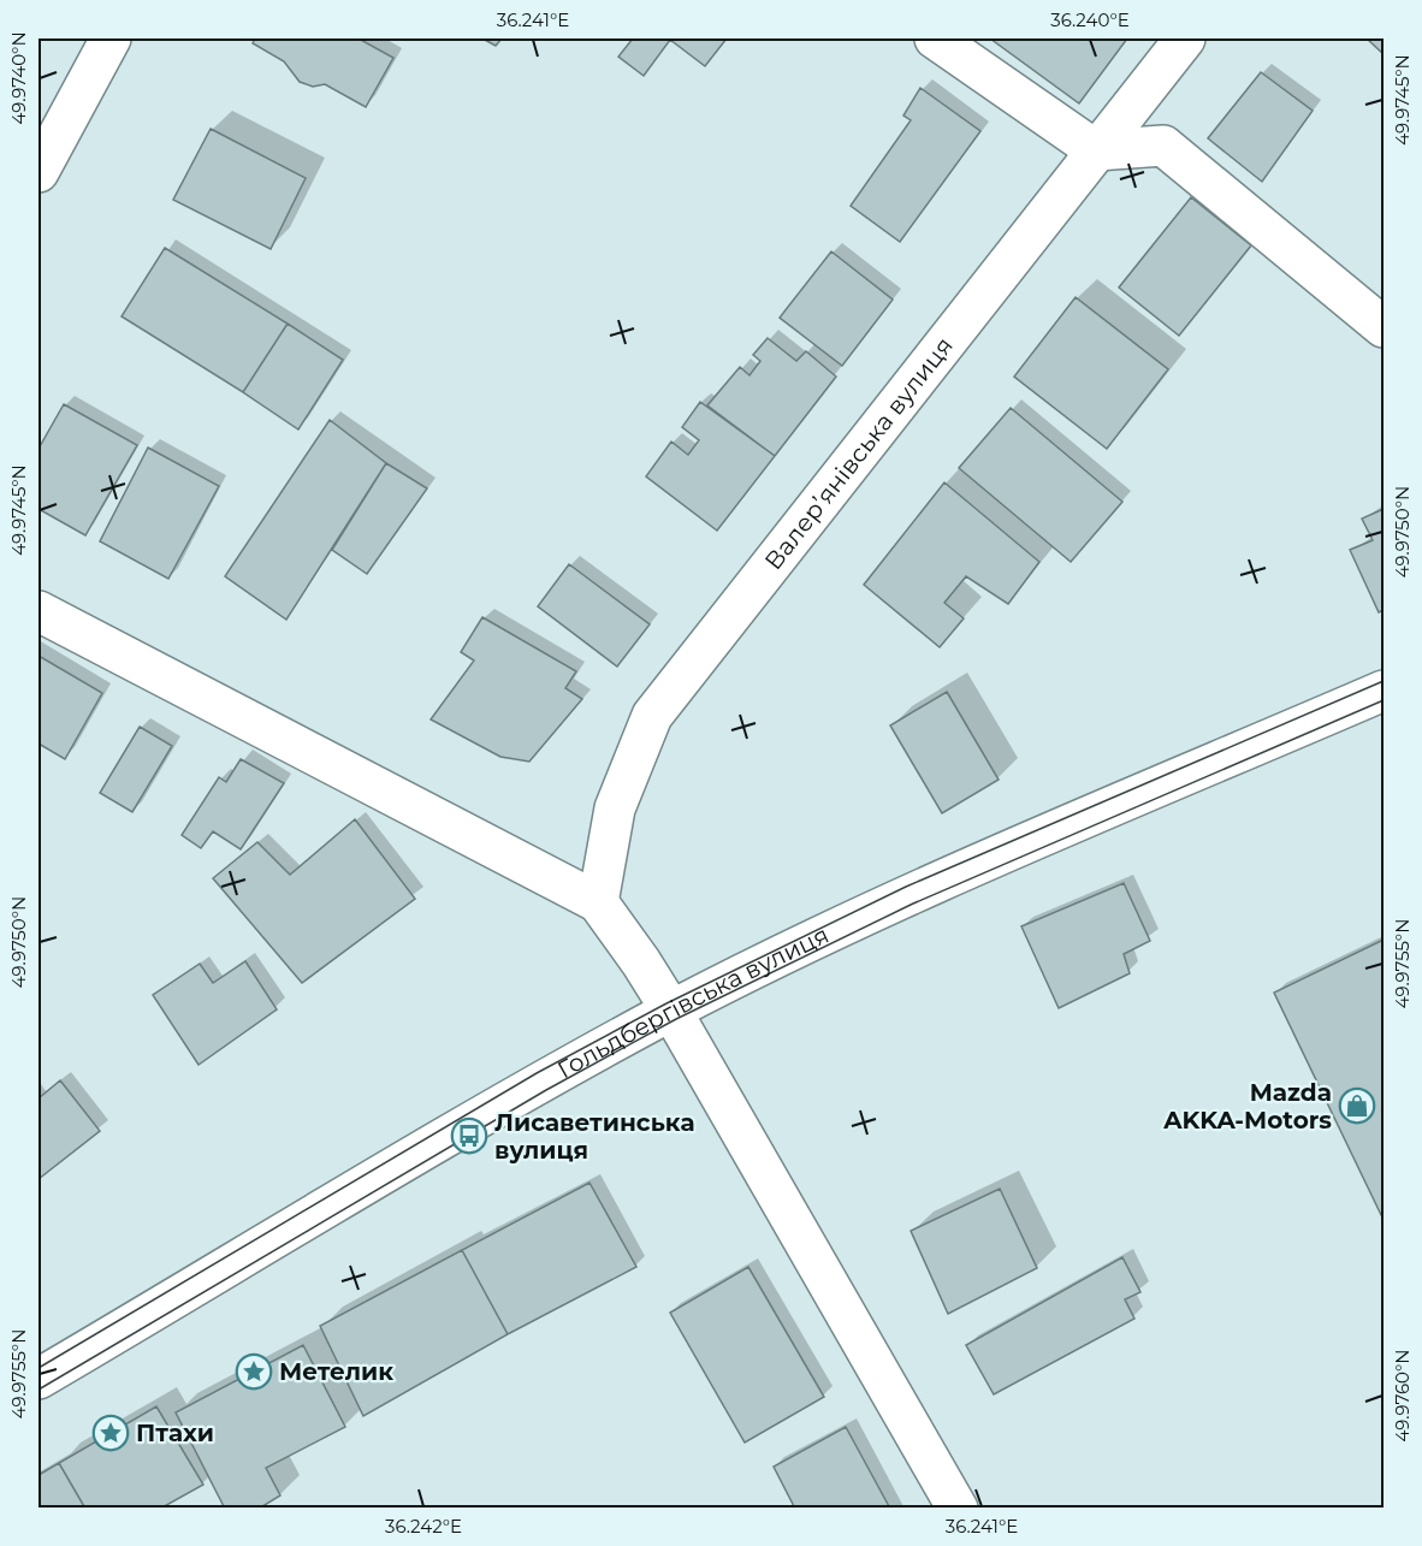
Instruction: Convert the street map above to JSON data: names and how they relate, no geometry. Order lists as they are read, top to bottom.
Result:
{
  "streets": {
    "street": ["Валер’янівська вулиця", "Гольдбергівська вулиця"]
  },
  "places": {
    "shop": ["Mazda AKKA-Motors"],
    "bus stop": ["Лисаветинська вулиця"],
    "place": ["Метелик", "Птахи"]
  },
  "coordinates": [
    "36.241°E",
    "36.240°E",
    "49.9740°N",
    "49.9745°N",
    "49.9750°N",
    "49.9755°N",
    "49.9760°N",
    "36.242°E"
  ]
}
